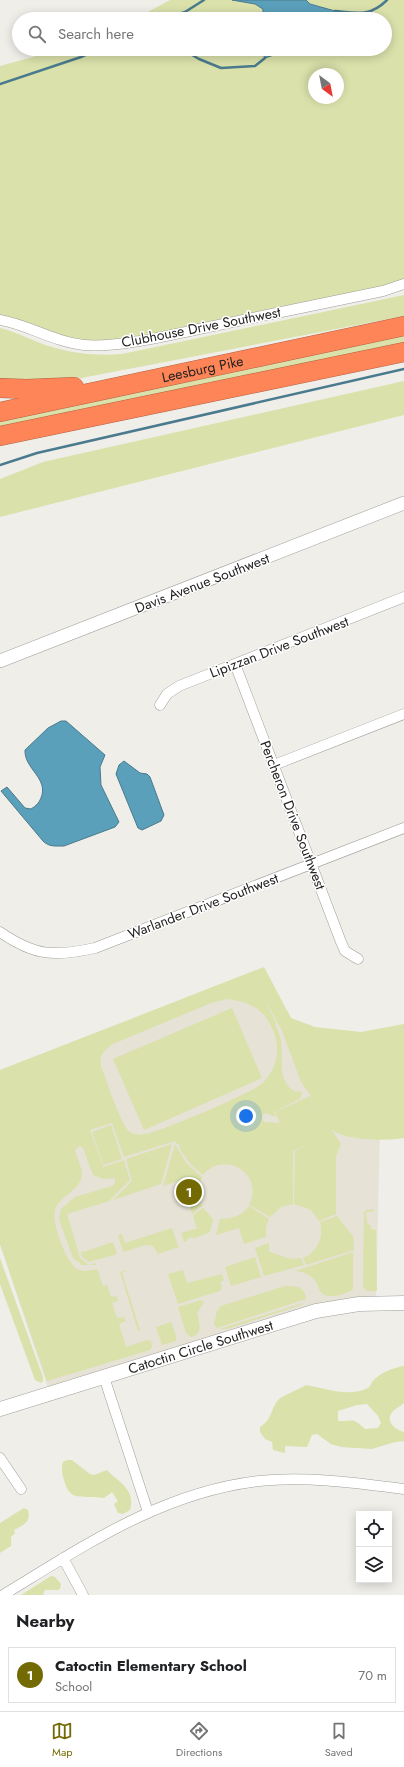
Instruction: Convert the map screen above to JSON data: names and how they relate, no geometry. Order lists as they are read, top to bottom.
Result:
{
  "streets": {
    "highway": ["Leesburg Pike"],
    "main road": ["Catoctin Circle Southwest"],
    "street": [
      "Clubhouse Drive Southwest",
      "Davis Avenue Southwest",
      "Lipizzan Drive Southwest",
      "Percheron Drive Southwest",
      "Warlander Drive Southwest"
    ]
  },
  "crossings": [
    ["Lipizzan Drive Southwest", "Percheron Drive Southwest"],
    ["Percheron Drive Southwest", "Warlander Drive Southwest"]
  ],
  "north": "bottom right",
  "page": {
    "search": "Search here",
    "pins": "1",
    "heading": "Nearby",
    "list": [
      {
        "mark": "1",
        "name": "Catoctin Elementary School",
        "note": "School",
        "value": "70 m"
      }
    ],
    "nav": ["Map", "Directions", "Saved"]
  }
}
